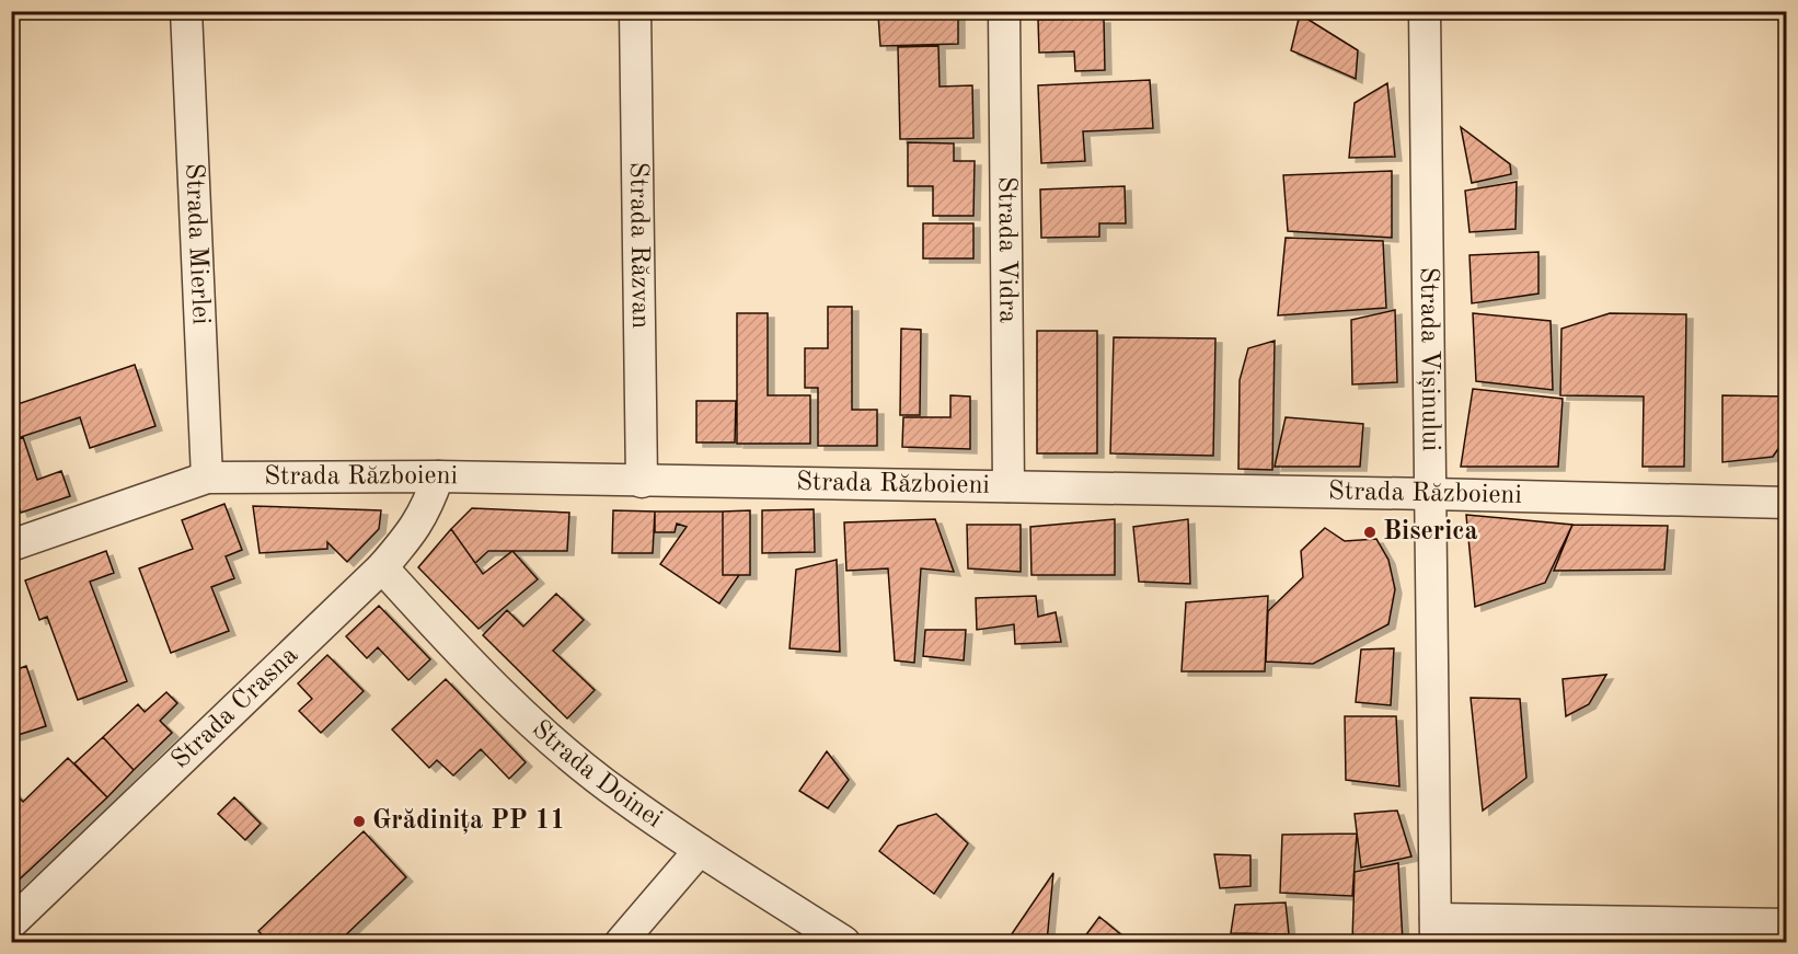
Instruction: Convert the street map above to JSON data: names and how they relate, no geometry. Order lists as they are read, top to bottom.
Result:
{
  "streets": {
    "street": [
      "Strada Mierlei",
      "Strada Răzvan",
      "Strada Vidra",
      "Strada Vișinului",
      "Strada Războieni",
      "Strada Crasna",
      "Strada Doinei"
    ]
  },
  "crossings": [
    ["Strada Mierlei", "Strada Războieni"],
    ["Strada Răzvan", "Strada Războieni"],
    ["Strada Vidra", "Strada Războieni"],
    ["Strada Vișinului", "Strada Războieni"],
    ["Strada Războieni", "Strada Crasna"],
    ["Strada Crasna", "Strada Doinei"]
  ],
  "places": ["Biserica", "Grădinița PP 11"]
}
